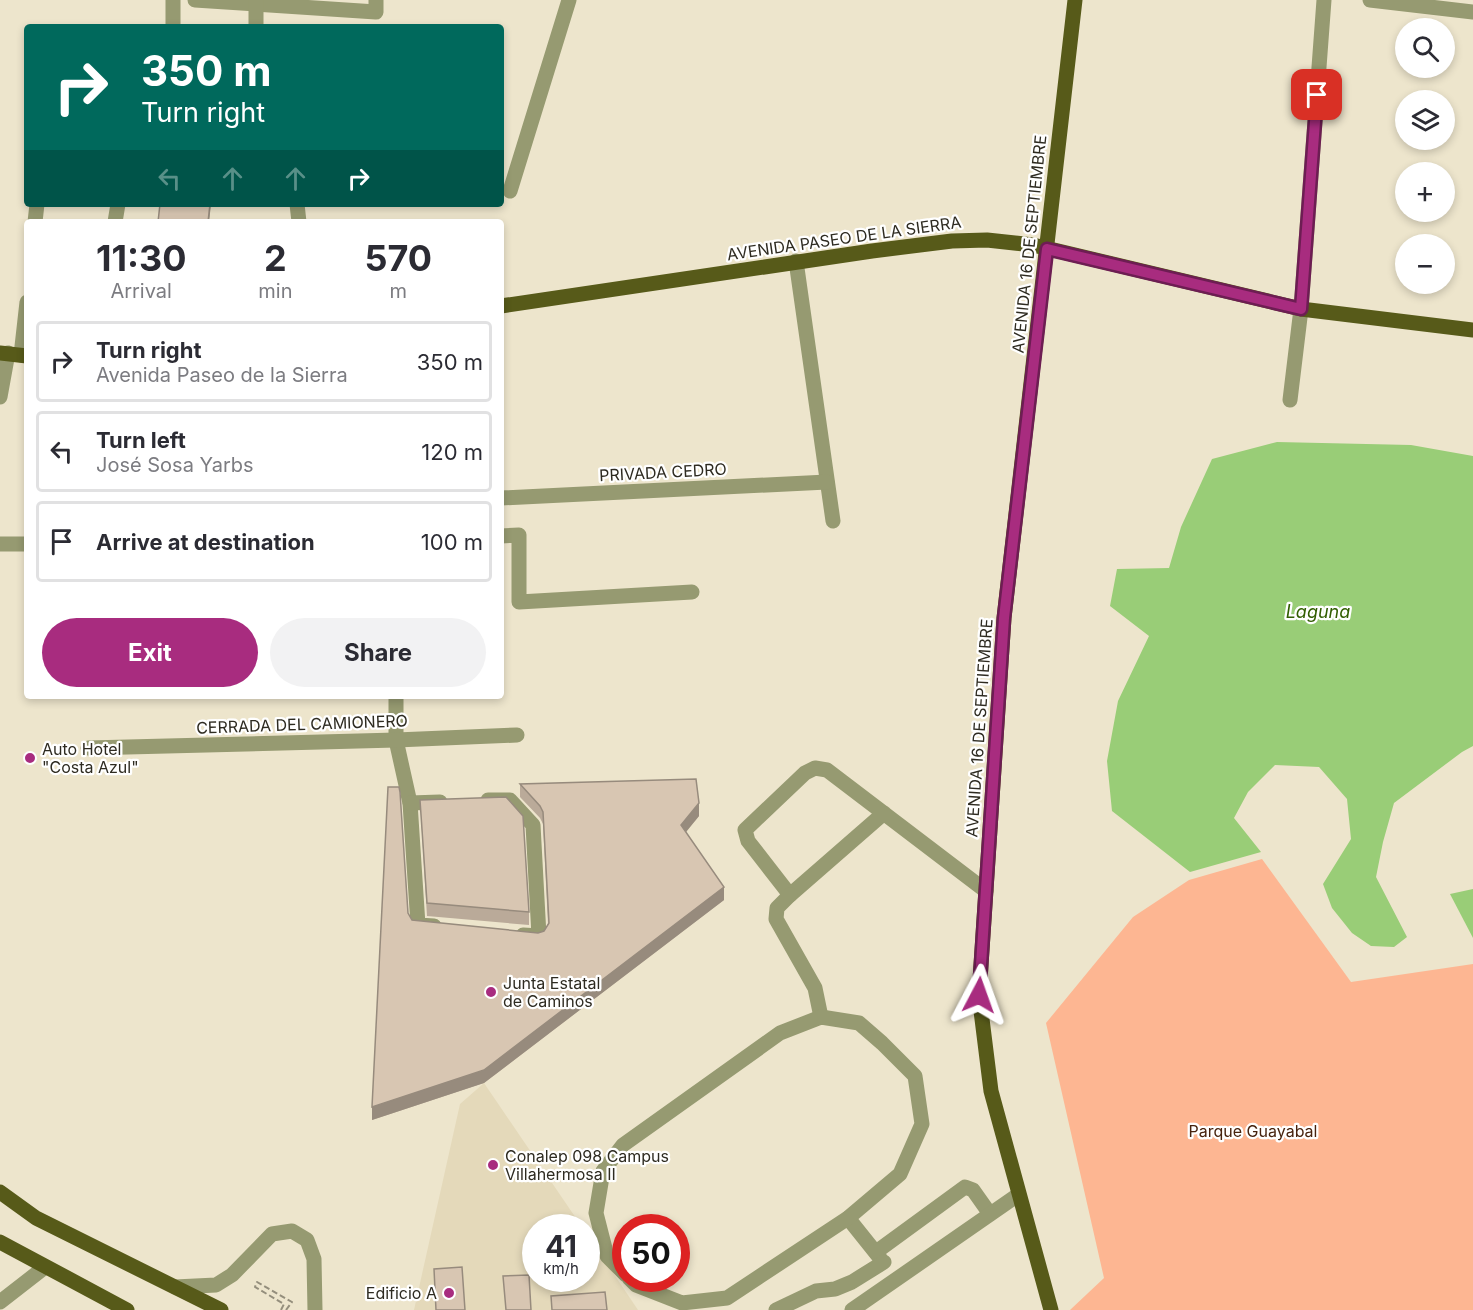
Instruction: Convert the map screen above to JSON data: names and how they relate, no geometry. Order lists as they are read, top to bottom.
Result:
{
  "streets": {
    "main road": ["AVENIDA PASEO DE LA SIERRA", "AVENIDA 16 DE SEPTIEMBRE"],
    "street": ["PRIVADA CEDRO", "CERRADA DEL CAMIONERO"]
  },
  "crossings": [
    ["AVENIDA PASEO DE LA SIERRA", "AVENIDA 16 DE SEPTIEMBRE"]
  ],
  "water": ["Laguna"],
  "parks": ["Parque Guayabal"],
  "places": [
    "Auto Hotel \"Costa Azul\"",
    "Junta Estatal de Caminos",
    "Conalep 098 Campus Villahermosa II",
    "Edificio A"
  ],
  "page": {
    "map_buttons": ["+", "−"],
    "turn": ["350 m", "Turn right"],
    "eta": [
      "11:30",
      "Arrival",
      "2",
      "min",
      "570",
      "m"
    ],
    "list": [
      {
        "name": "Turn right",
        "note": "Avenida Paseo de la Sierra",
        "value": "350 m"
      },
      {
        "name": "Turn left",
        "note": "José Sosa Yarbs",
        "value": "120 m"
      },
      {
        "name": "Arrive at destination",
        "value": "100 m"
      }
    ],
    "buttons": ["Exit", "Share"],
    "speed": "41 km/h",
    "limit": "50"
  }
}
